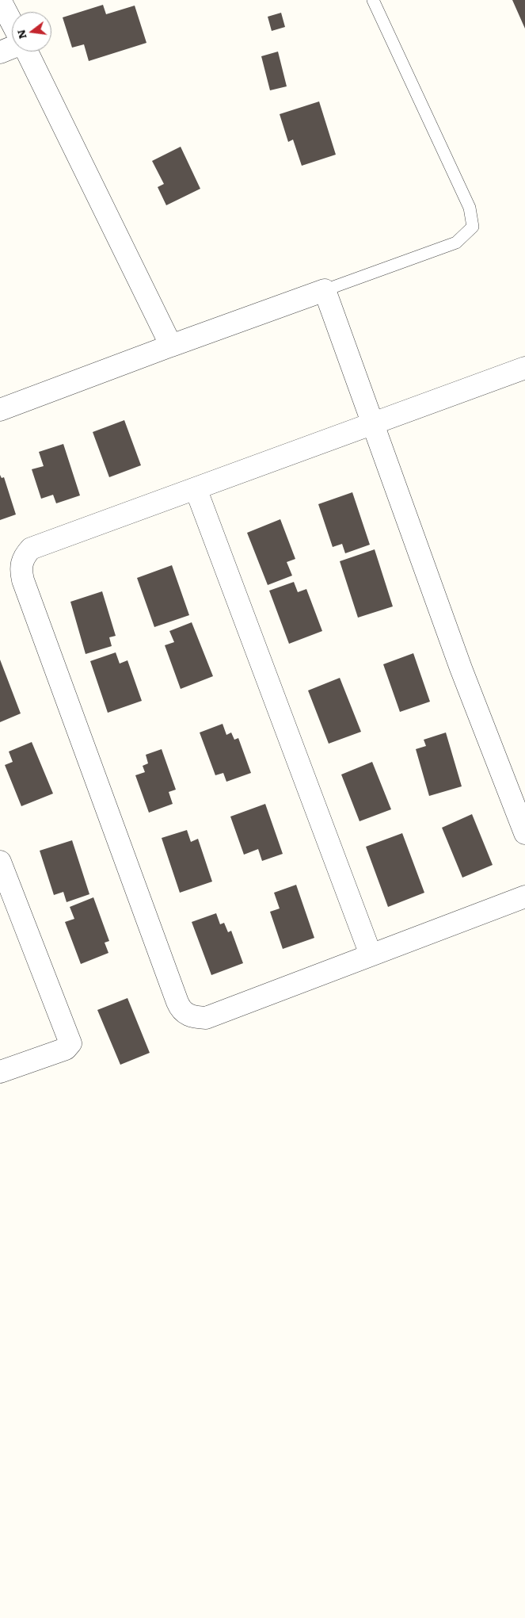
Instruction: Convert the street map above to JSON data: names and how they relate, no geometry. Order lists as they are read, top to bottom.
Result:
{
  "north": "left"
}
